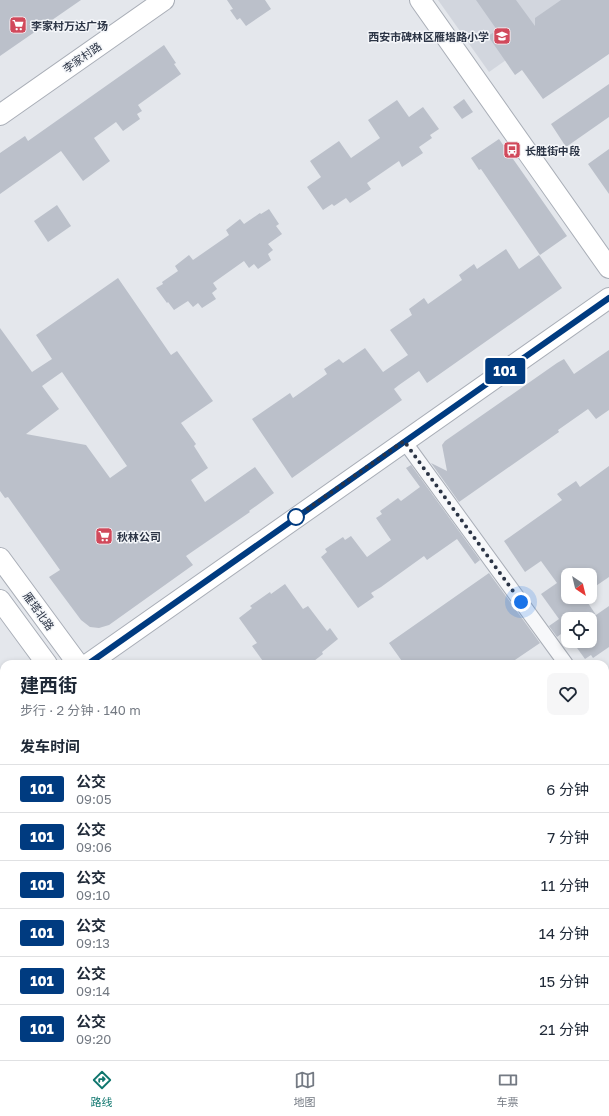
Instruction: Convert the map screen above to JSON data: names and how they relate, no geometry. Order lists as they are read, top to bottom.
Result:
{
  "streets": {
    "street": ["李家村路", "雁塔北路"]
  },
  "places": {
    "supermarket": ["李家村万达广场", "秋林公司"],
    "school or university": ["西安市碑林区雁塔路小学"],
    "bus stop": ["长胜街中段"]
  },
  "lines": ["bus line 101"],
  "north": "bottom right",
  "page": {
    "on_map": "101",
    "heading": [
      ["建西街", "步行 · 2 分钟 · 140 m"],
      "发车时间"
    ],
    "list": [
      {
        "mark": "101",
        "name": "公交",
        "note": "09:05",
        "value": "6 分钟"
      },
      {
        "mark": "101",
        "name": "公交",
        "note": "09:06",
        "value": "7 分钟"
      },
      {
        "mark": "101",
        "name": "公交",
        "note": "09:10",
        "value": "11 分钟"
      },
      {
        "mark": "101",
        "name": "公交",
        "note": "09:13",
        "value": "14 分钟"
      },
      {
        "mark": "101",
        "name": "公交",
        "note": "09:14",
        "value": "15 分钟"
      },
      {
        "mark": "101",
        "name": "公交",
        "note": "09:20",
        "value": "21 分钟"
      }
    ],
    "tabs": ["路线", "地图", "车票"]
  }
}
